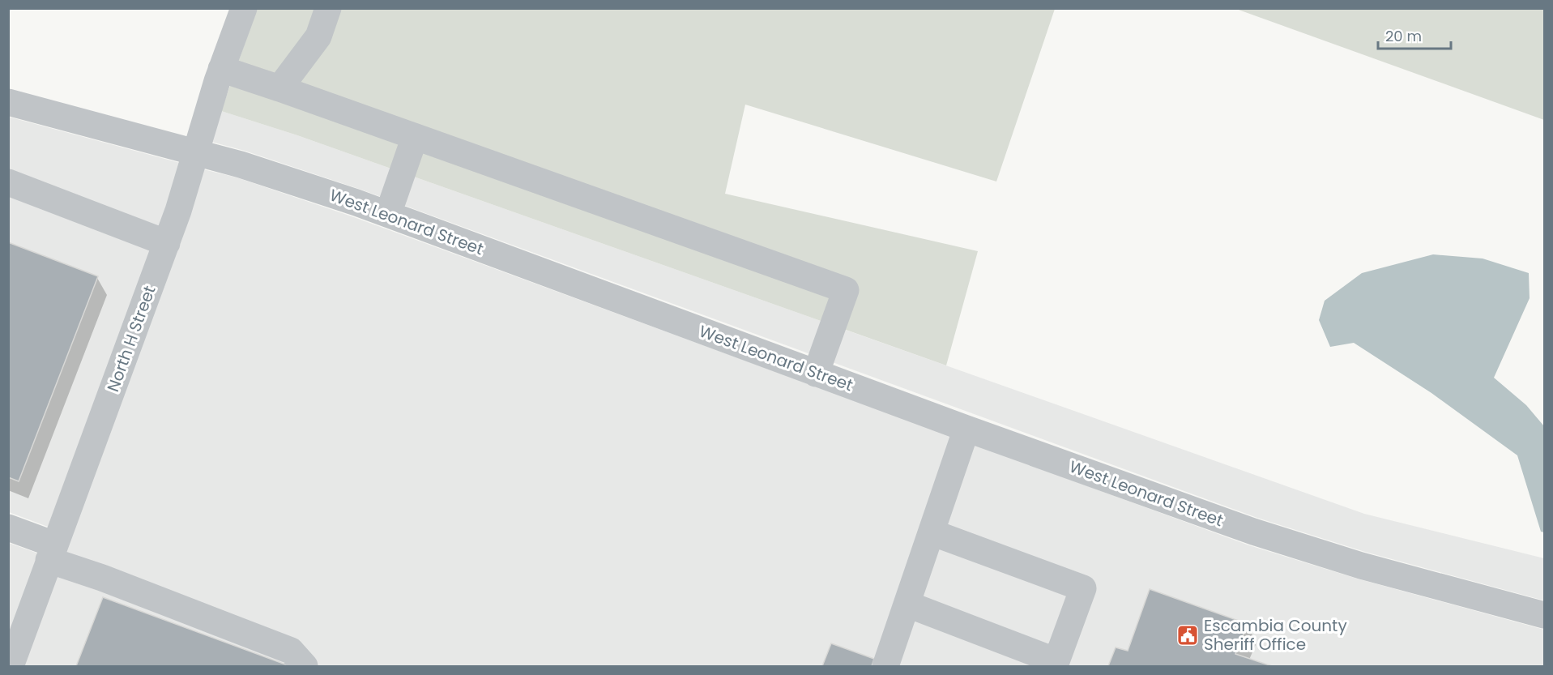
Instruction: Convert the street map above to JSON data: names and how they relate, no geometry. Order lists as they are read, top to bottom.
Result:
{
  "streets": {
    "street": ["West Leonard Street", "North H Street"]
  },
  "crossings": [
    ["West Leonard Street", "North H Street"]
  ],
  "places": {
    "public building": ["Escambia County Sheriff Office"]
  },
  "scale_bar": "20 m"
}
